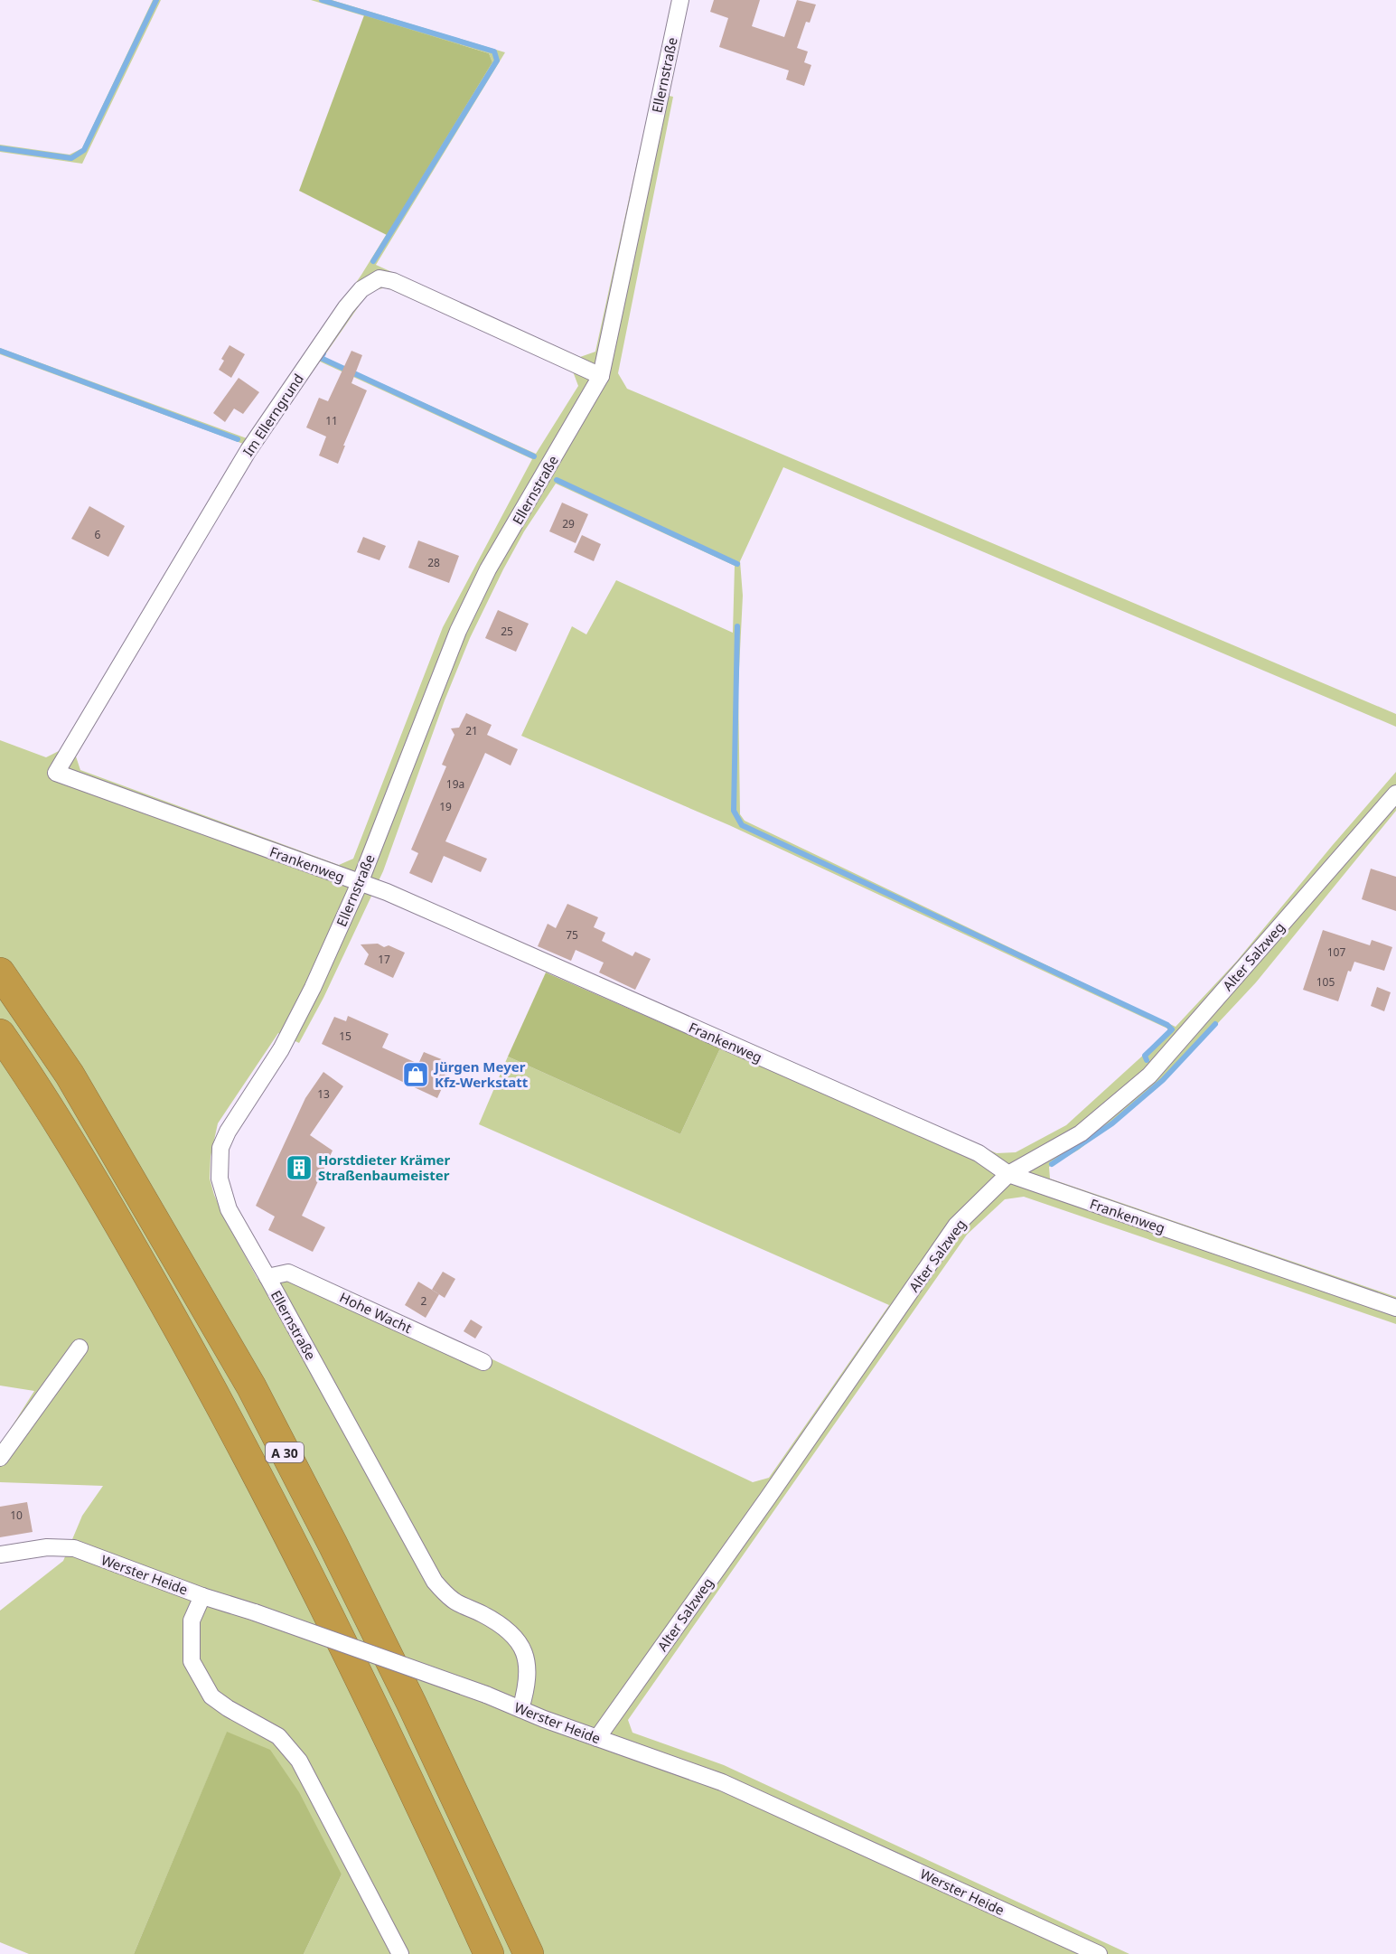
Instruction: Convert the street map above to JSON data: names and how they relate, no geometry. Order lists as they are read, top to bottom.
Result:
{
  "streets": {
    "highway": ["A 30"],
    "street": [
      "Ellernstraße",
      "Im Ellerngrund",
      "Frankenweg",
      "Alter Salzweg",
      "Hohe Wacht",
      "Werster Heide"
    ]
  },
  "crossings": [
    ["Ellernstraße", "Im Ellerngrund"],
    ["Ellernstraße", "Frankenweg"],
    ["Ellernstraße", "Hohe Wacht"],
    ["Ellernstraße", "Werster Heide"],
    ["Im Ellerngrund", "Frankenweg"],
    ["Frankenweg", "Alter Salzweg"],
    ["Alter Salzweg", "Werster Heide"]
  ],
  "places": {
    "shop": ["Jürgen Meyer Kfz-Werkstatt"],
    "building": ["Horstdieter Krämer Straßenbaumeister"]
  },
  "house_numbers": [
    "11",
    "29",
    "6",
    "28",
    "25",
    "21",
    "19a",
    "19",
    "75",
    "107",
    "17",
    "105",
    "15",
    "13",
    "2",
    "10"
  ]
}
